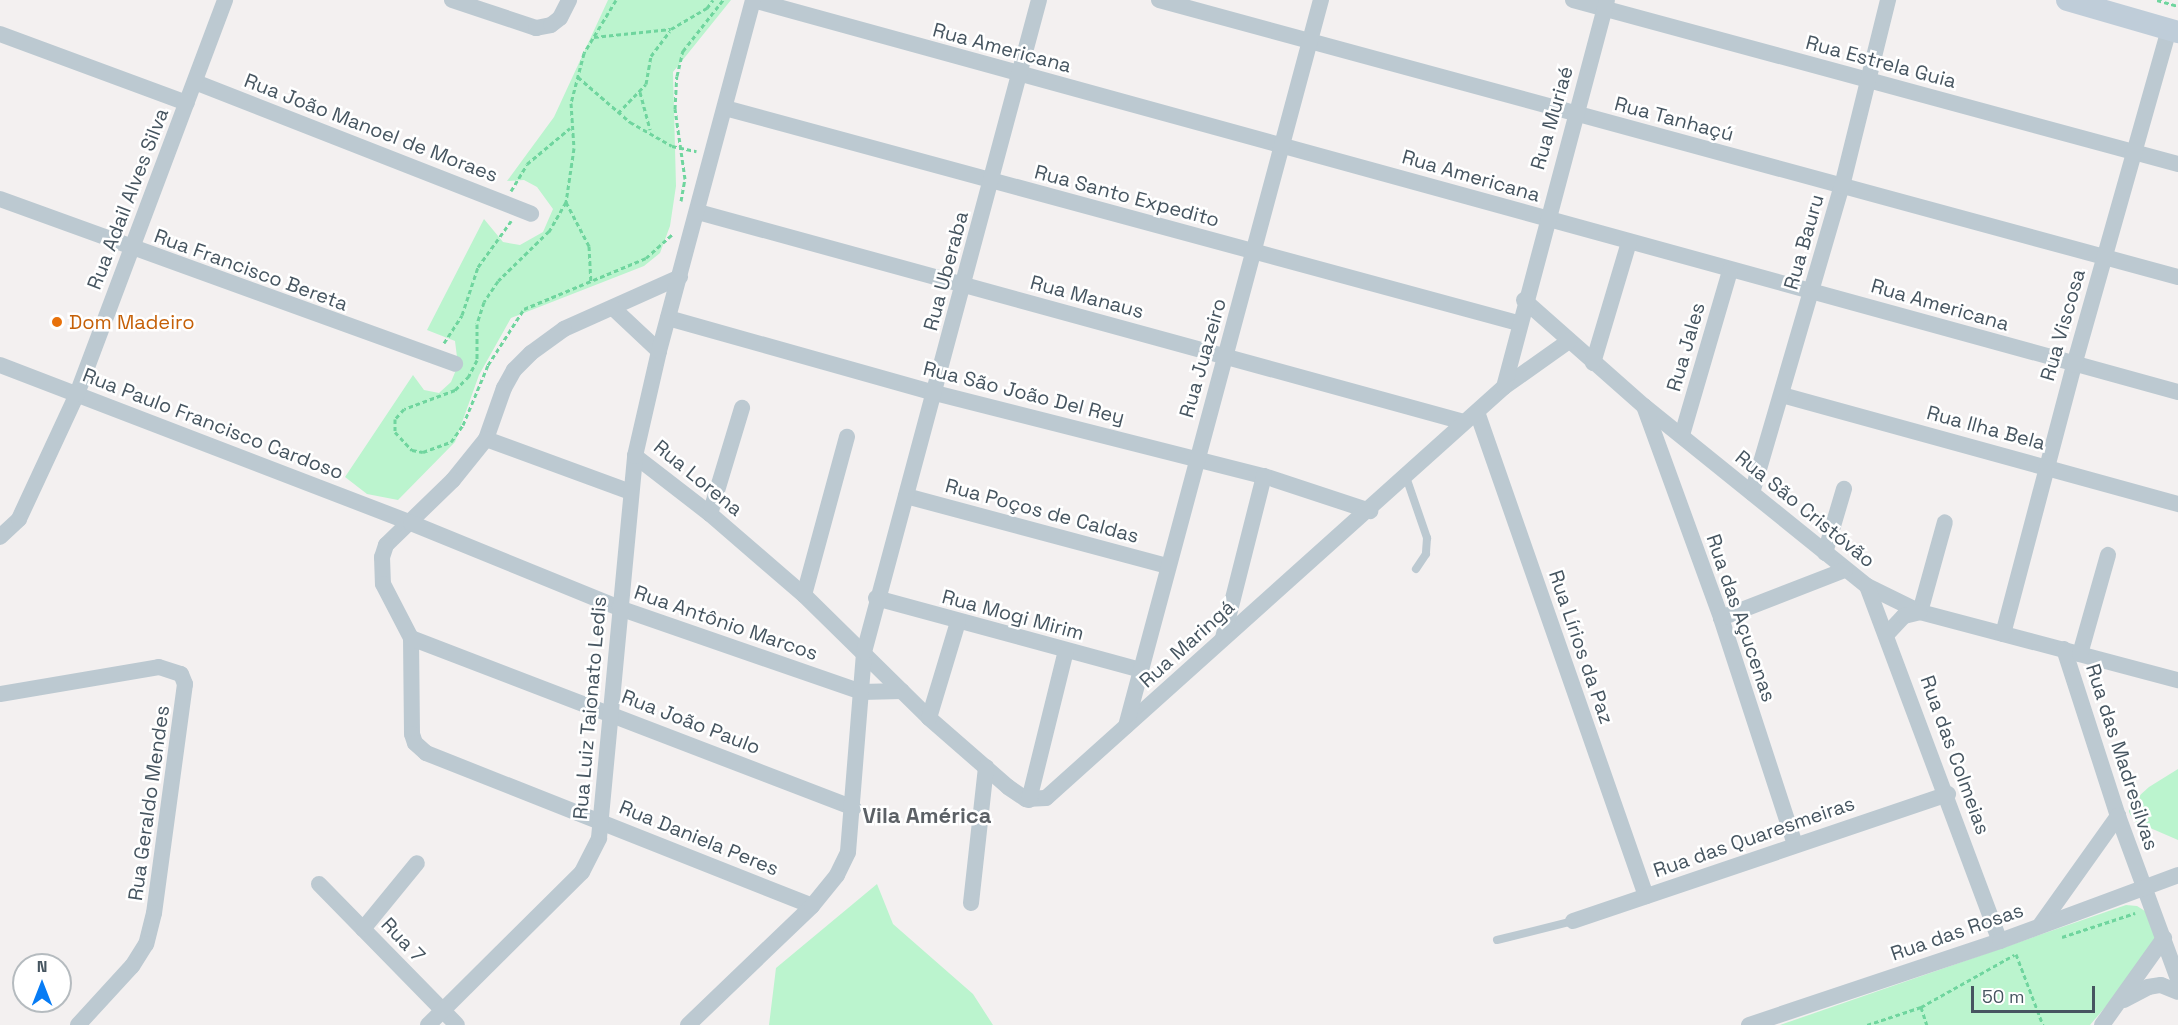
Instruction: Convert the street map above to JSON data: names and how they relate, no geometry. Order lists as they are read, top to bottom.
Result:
{
  "streets": {
    "street": [
      "Rua Americana",
      "Rua Estrela Guia",
      "Rua Muriaé",
      "Rua Tanhaçú",
      "Rua João Manoel de Moraes",
      "Rua Santo Expedito",
      "Rua Adail Alves Silva",
      "Rua Bauru",
      "Rua Francisco Bereta",
      "Rua Uberaba",
      "Rua Manaus",
      "Rua Viscosa",
      "Rua Jales",
      "Rua Juazeiro",
      "Rua São João Del Rey",
      "Rua Paulo Francisco Cardoso",
      "Rua Ilha Bela",
      "Rua Lorena",
      "Rua São Cristóvão",
      "Rua Poços de Caldas",
      "Rua Mogi Mirim",
      "Rua das Açucenas",
      "Rua Antônio Marcos",
      "Rua Maringá",
      "Rua Lírios da Paz",
      "Rua Luiz Taionato Ledis",
      "Rua João Paulo",
      "Rua das Colmeias",
      "Rua das Madresilvas",
      "Rua Geraldo Mendes",
      "Rua das Quaresmeiras",
      "Rua Daniela Peres",
      "Rua das Rosas",
      "Rua 7"
    ]
  },
  "crossings": [
    ["Rua Americana", "Rua Muriaé"],
    ["Rua Americana", "Rua Bauru"],
    ["Rua Americana", "Rua Uberaba"],
    ["Rua Americana", "Rua Viscosa"],
    ["Rua Americana", "Rua Jales"],
    ["Rua Americana", "Rua Juazeiro"],
    ["Rua Americana", "Rua Lorena"],
    ["Rua Estrela Guia", "Rua Muriaé"],
    ["Rua Estrela Guia", "Rua Bauru"],
    ["Rua Estrela Guia", "Rua Viscosa"],
    ["Rua Muriaé", "Rua Tanhaçú"],
    ["Rua Muriaé", "Rua Santo Expedito"],
    ["Rua Muriaé", "Rua São Cristóvão"],
    ["Rua Tanhaçú", "Rua Bauru"],
    ["Rua Tanhaçú", "Rua Viscosa"],
    ["Rua Tanhaçú", "Rua Juazeiro"],
    ["Rua João Manoel de Moraes", "Rua Adail Alves Silva"],
    ["Rua Santo Expedito", "Rua Uberaba"],
    ["Rua Santo Expedito", "Rua Juazeiro"],
    ["Rua Santo Expedito", "Rua Lorena"],
    ["Rua Adail Alves Silva", "Rua Francisco Bereta"],
    ["Rua Adail Alves Silva", "Rua Paulo Francisco Cardoso"],
    ["Rua Bauru", "Rua Ilha Bela"],
    ["Rua Bauru", "Rua São Cristóvão"],
    ["Rua Uberaba", "Rua Manaus"],
    ["Rua Uberaba", "Rua São João Del Rey"],
    ["Rua Uberaba", "Rua Lorena"],
    ["Rua Uberaba", "Rua Poços de Caldas"],
    ["Rua Uberaba", "Rua Mogi Mirim"],
    ["Rua Uberaba", "Rua Antônio Marcos"],
    ["Rua Uberaba", "Rua João Paulo"],
    ["Rua Uberaba", "Rua Daniela Peres"],
    ["Rua Manaus", "Rua Juazeiro"],
    ["Rua Manaus", "Rua Lorena"],
    ["Rua Manaus", "Rua Lírios da Paz"],
    ["Rua Viscosa", "Rua Ilha Bela"],
    ["Rua Viscosa", "Rua São Cristóvão"],
    ["Rua Jales", "Rua São Cristóvão"],
    ["Rua Juazeiro", "Rua São João Del Rey"],
    ["Rua Juazeiro", "Rua Poços de Caldas"],
    ["Rua Juazeiro", "Rua Mogi Mirim"],
    ["Rua Juazeiro", "Rua Maringá"],
    ["Rua São João Del Rey", "Rua Lorena"],
    ["Rua São João Del Rey", "Rua Maringá"],
    ["Rua Paulo Francisco Cardoso", "Rua Antônio Marcos"],
    ["Rua Lorena", "Rua Maringá"],
    ["Rua Lorena", "Rua Luiz Taionato Ledis"],
    ["Rua São Cristóvão", "Rua das Açucenas"],
    ["Rua São Cristóvão", "Rua das Colmeias"],
    ["Rua São Cristóvão", "Rua das Madresilvas"],
    ["Rua das Açucenas", "Rua das Quaresmeiras"],
    ["Rua Antônio Marcos", "Rua Luiz Taionato Ledis"],
    ["Rua Lírios da Paz", "Rua das Quaresmeiras"],
    ["Rua Luiz Taionato Ledis", "Rua João Paulo"],
    ["Rua Luiz Taionato Ledis", "Rua Daniela Peres"],
    ["Rua Luiz Taionato Ledis", "Rua 7"],
    ["Rua João Paulo", "Rua Daniela Peres"],
    ["Rua das Colmeias", "Rua das Quaresmeiras"],
    ["Rua das Colmeias", "Rua das Rosas"],
    ["Rua das Madresilvas", "Rua das Rosas"]
  ],
  "districts": ["Vila América"],
  "places": ["Dom Madeiro"],
  "scale_bar": "50 m",
  "north": "top"
}
